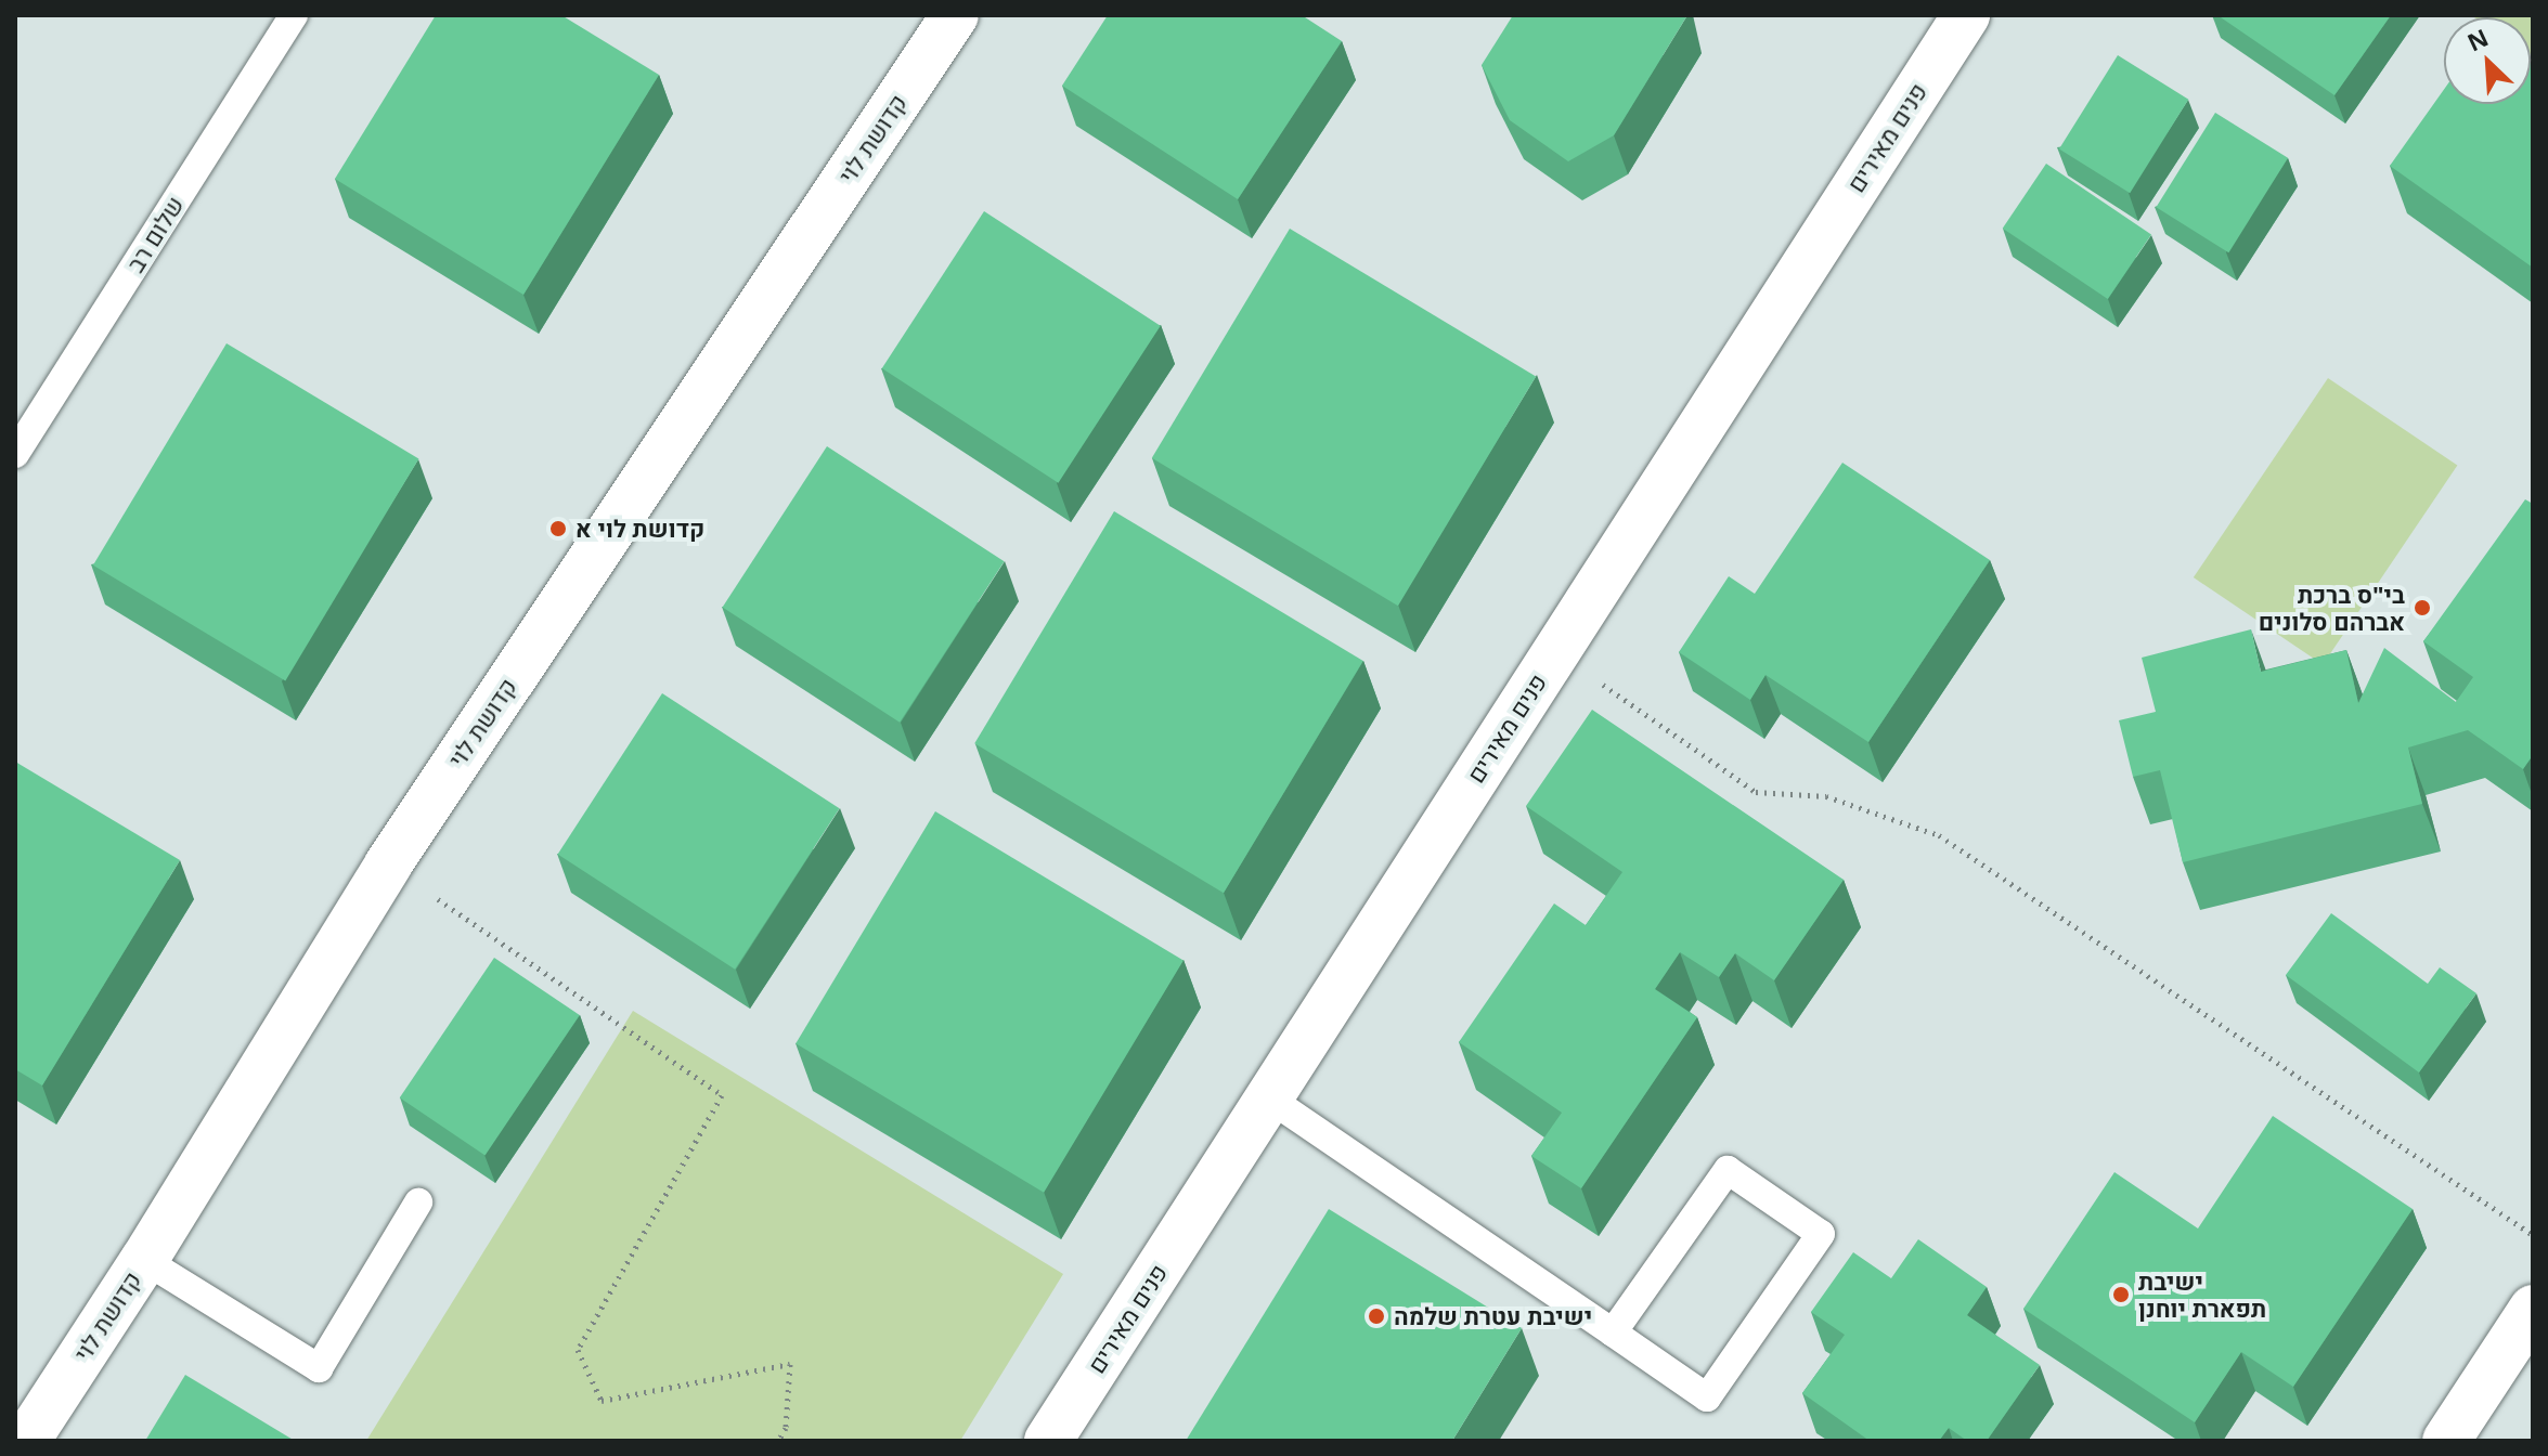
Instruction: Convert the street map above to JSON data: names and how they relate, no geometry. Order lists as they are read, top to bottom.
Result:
{
  "streets": {
    "street": ["פנים מאירים", "קדושת לוי"],
    "lane": ["שלום רב"]
  },
  "places": [
    "קדושת לוי א",
    "בי\"ס ברכת אברהם סלונים",
    "ישיבת תפארת יוחנן",
    "ישיבת עטרת שלמה"
  ],
  "north": "top left"
}
